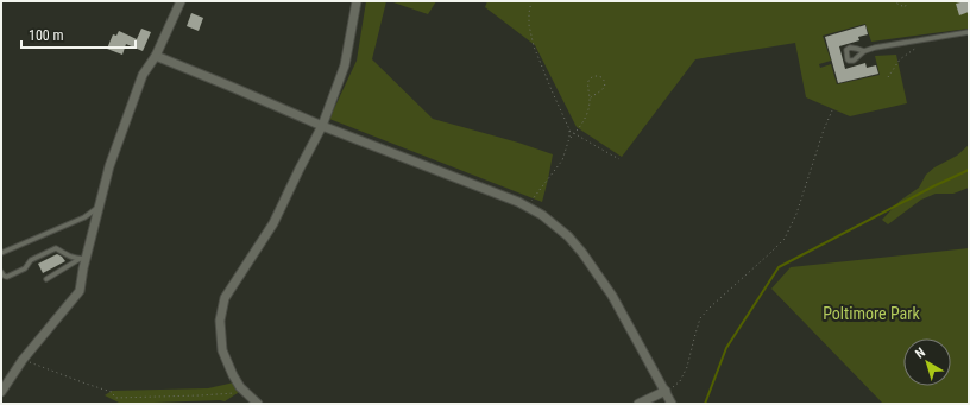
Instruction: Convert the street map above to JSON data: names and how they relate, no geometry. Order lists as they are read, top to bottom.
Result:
{
  "parks": ["Poltimore Park"],
  "scale_bar": "100 m",
  "north": "top left"
}
